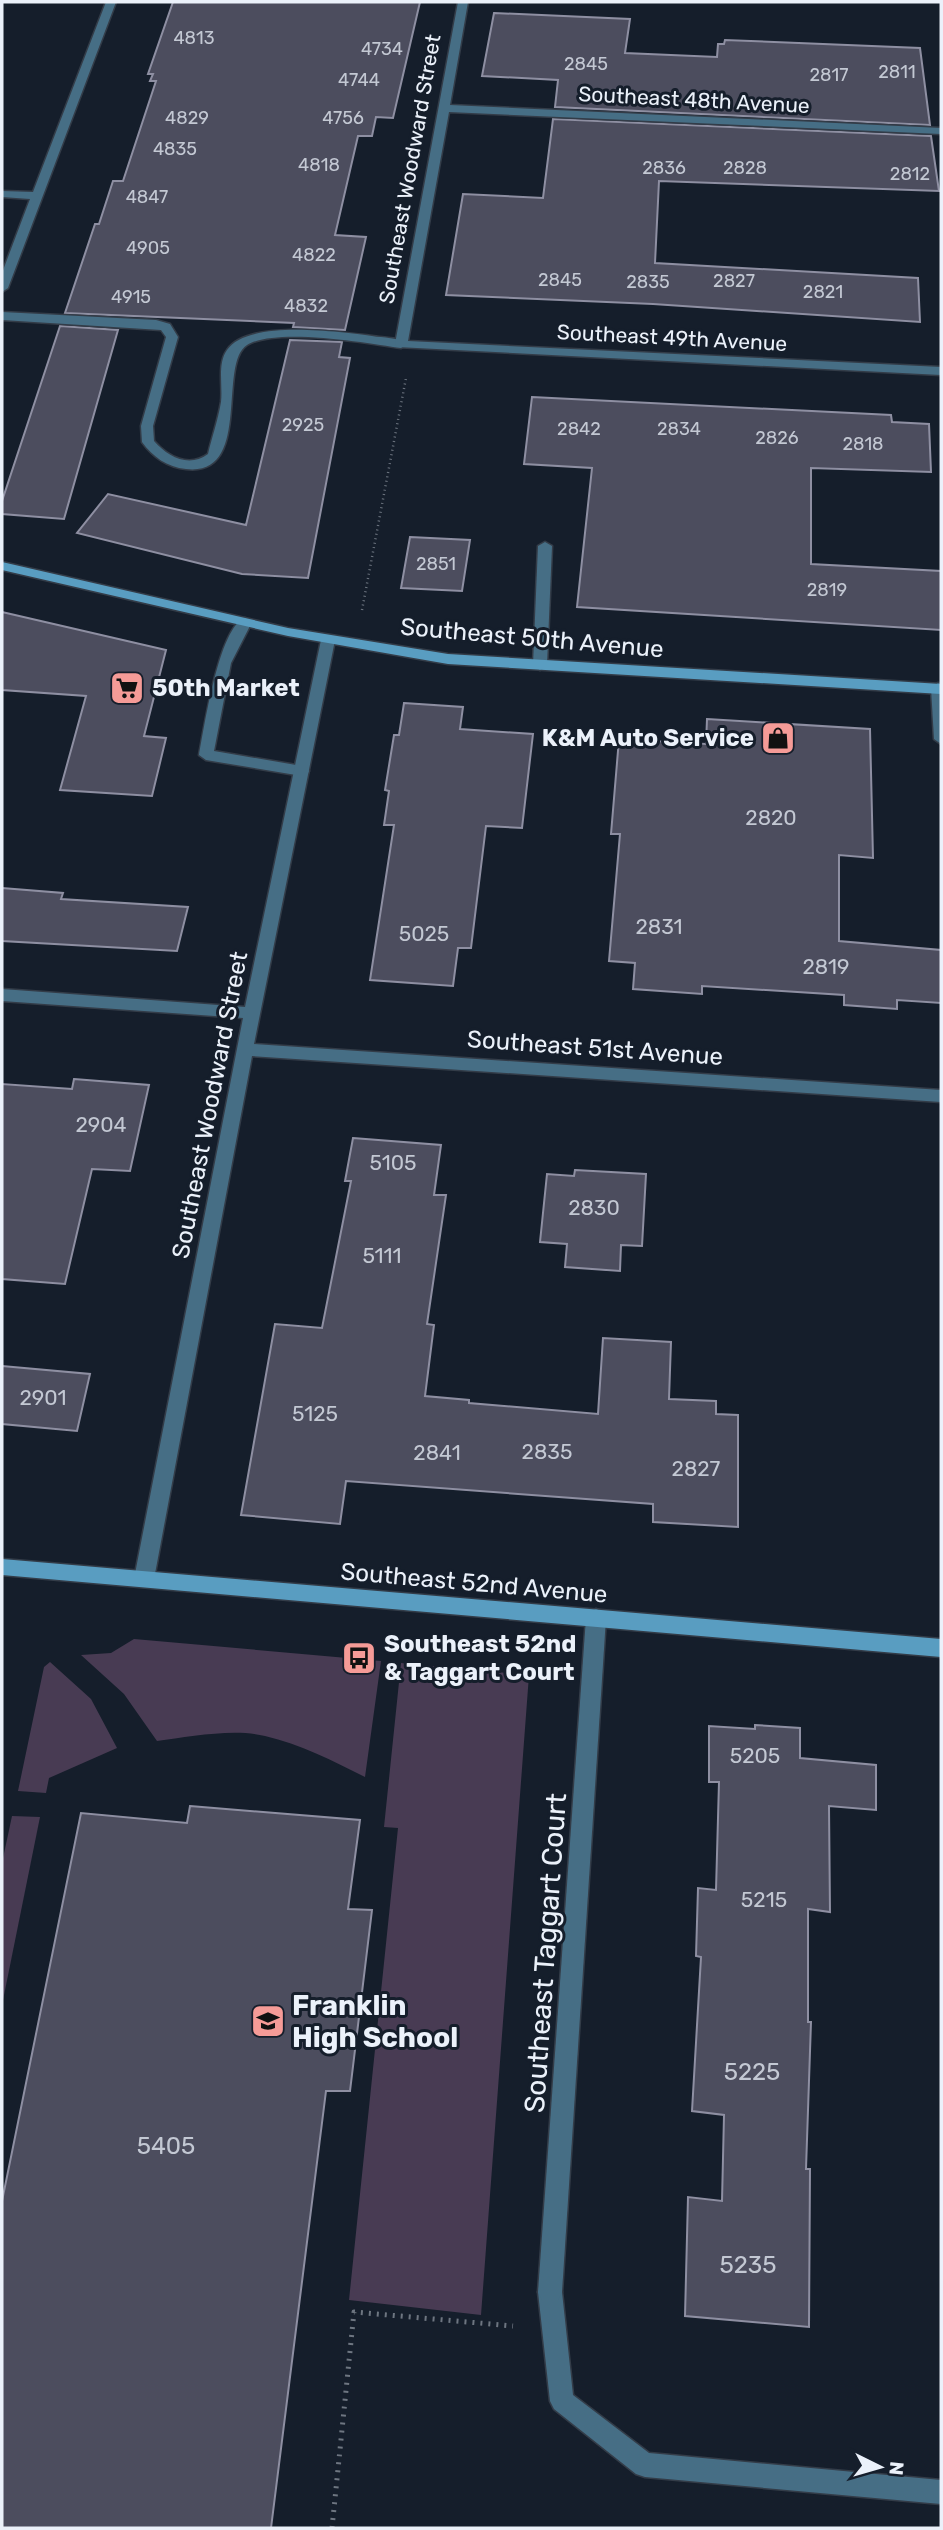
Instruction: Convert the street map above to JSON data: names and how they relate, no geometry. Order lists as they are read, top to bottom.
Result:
{
  "streets": {
    "main road": ["Southeast 50th Avenue", "Southeast 52nd Avenue"],
    "street": [
      "Southeast 48th Avenue",
      "Southeast Woodward Street",
      "Southeast 49th Avenue",
      "Southeast 51st Avenue",
      "Southeast Taggart Court"
    ]
  },
  "crossings": [
    ["Southeast 48th Avenue", "Southeast Woodward Street"],
    ["Southeast Woodward Street", "Southeast 49th Avenue"],
    ["Southeast Woodward Street", "Southeast 50th Avenue"],
    ["Southeast Woodward Street", "Southeast 51st Avenue"],
    ["Southeast Woodward Street", "Southeast 52nd Avenue"],
    ["Southeast 52nd Avenue", "Southeast Taggart Court"]
  ],
  "places": {
    "supermarket": ["50th Market"],
    "shop": ["K&M Auto Service"],
    "bus stop": ["Southeast 52nd & Taggart Court"],
    "school or university": ["Franklin High School"]
  },
  "house_numbers": [
    "4813",
    "4734",
    "2845",
    "2811",
    "2817",
    "4744",
    "4829",
    "4756",
    "4835",
    "4818",
    "2836",
    "2828",
    "2812",
    "4847",
    "4905",
    "4822",
    "2845",
    "2827",
    "2835",
    "2821",
    "4915",
    "4832",
    "2925",
    "2842",
    "2834",
    "2826",
    "2818",
    "2851",
    "2819",
    "2820",
    "2831",
    "5025",
    "2819",
    "2904",
    "5105",
    "2830",
    "5111",
    "2901",
    "5125",
    "2835",
    "2841",
    "2827",
    "5205",
    "5215",
    "5225",
    "5405",
    "5235"
  ],
  "north": "right"
}
